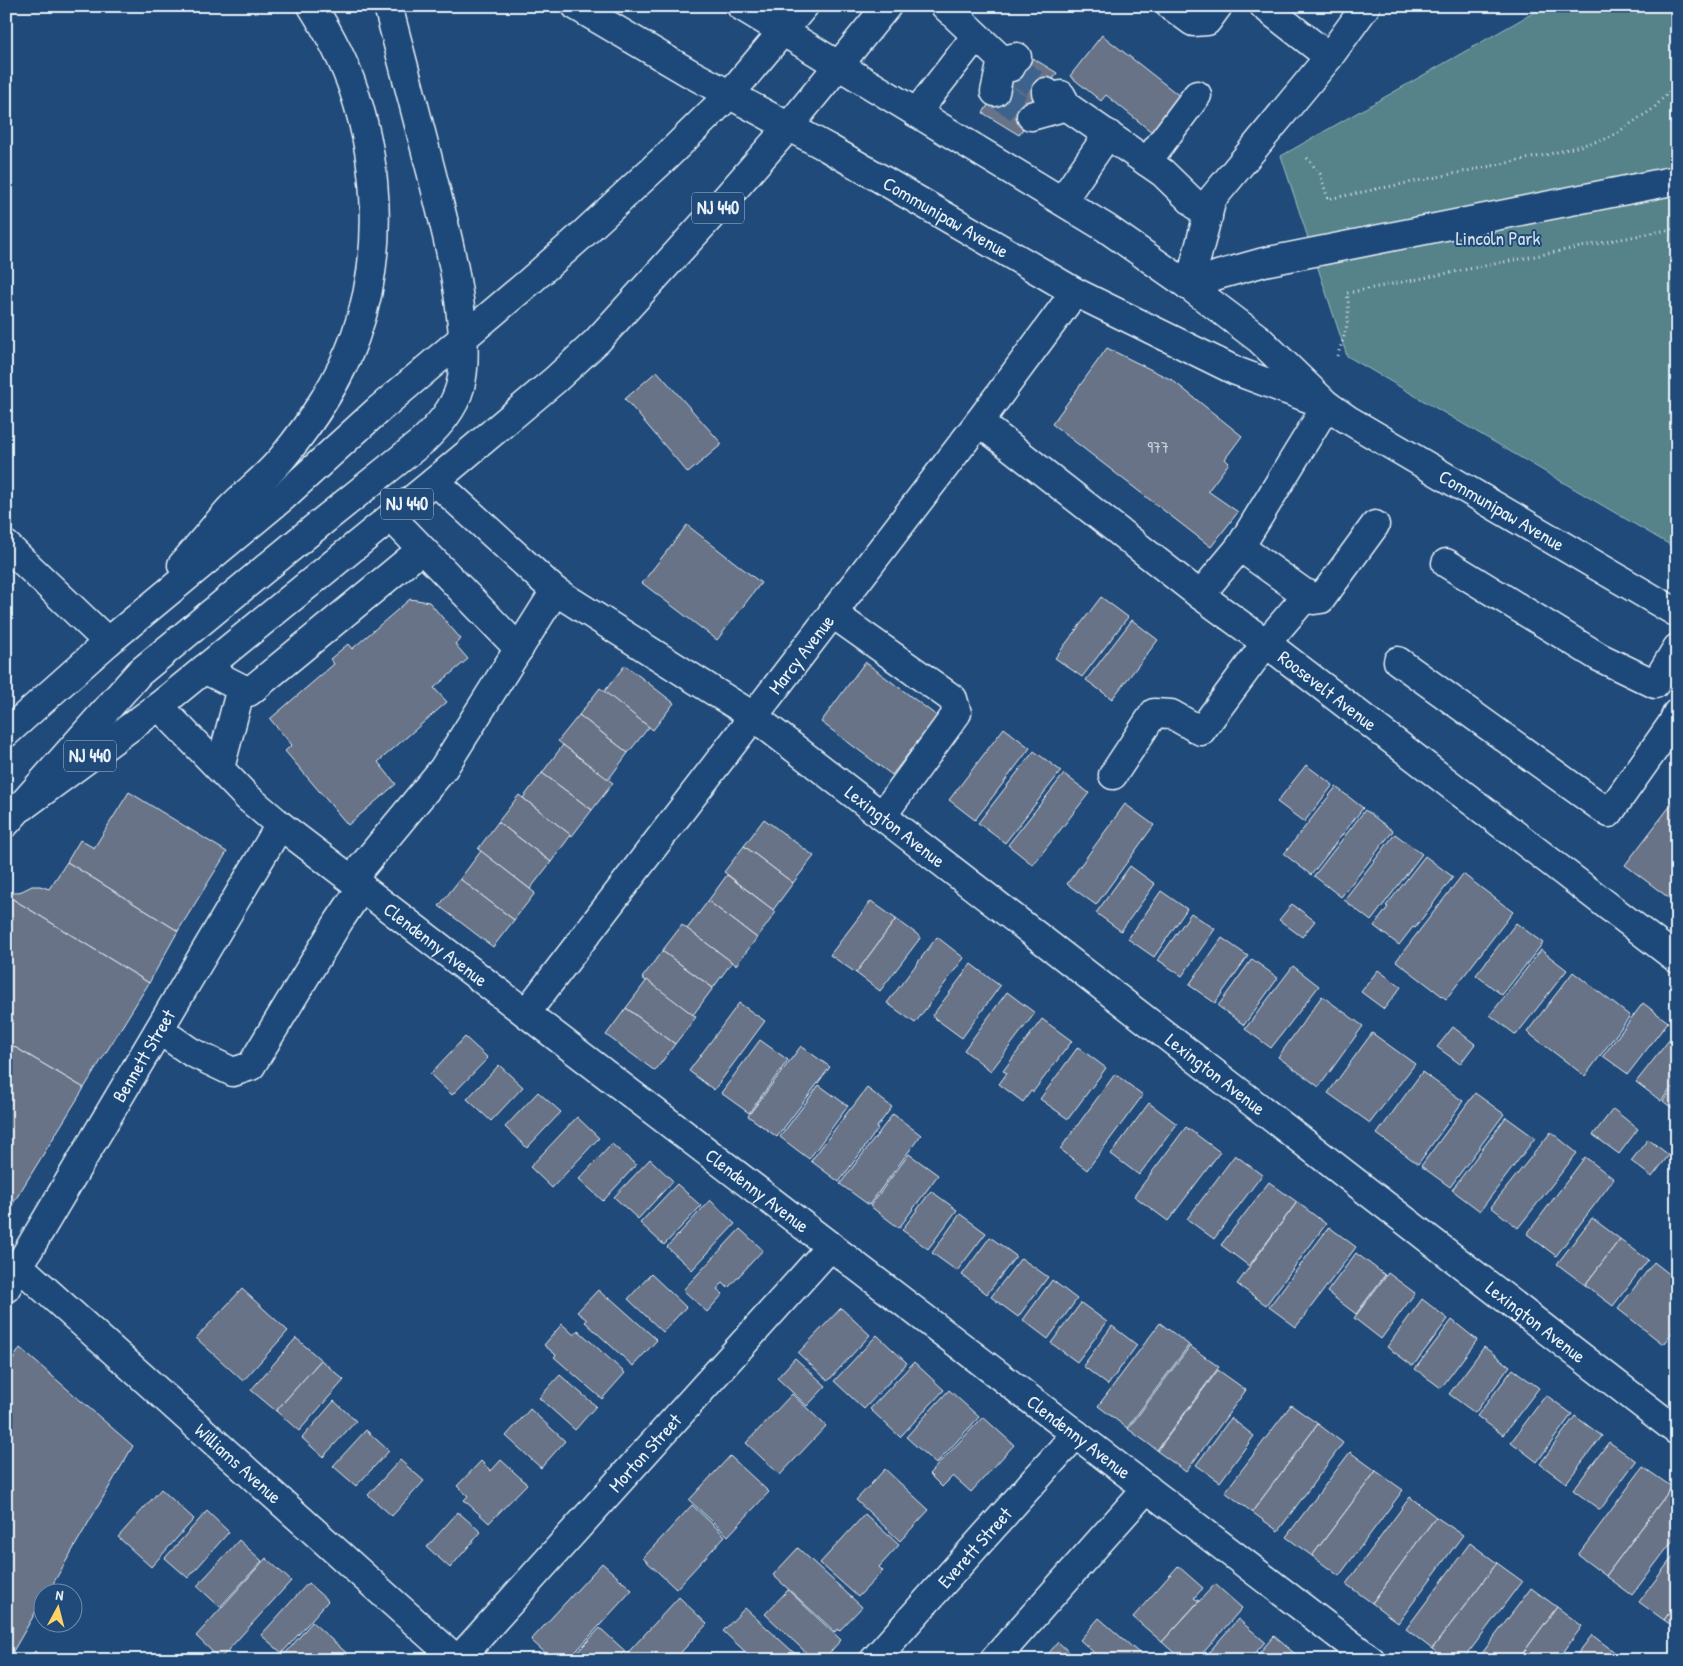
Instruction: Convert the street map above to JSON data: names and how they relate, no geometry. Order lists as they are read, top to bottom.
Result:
{
  "streets": {
    "main road": [
      "NJ 440",
      "Communipaw Avenue",
      "Marcy Avenue",
      "Roosevelt Avenue",
      "Lexington Avenue",
      "Clendenny Avenue",
      "Bennett Street",
      "Morton Street",
      "Williams Avenue",
      "Everett Street"
    ]
  },
  "crossings": [
    ["NJ 440", "Communipaw Avenue"],
    ["NJ 440", "Lexington Avenue"],
    ["NJ 440", "Clendenny Avenue"],
    ["Communipaw Avenue", "Marcy Avenue"],
    ["Marcy Avenue", "Roosevelt Avenue"],
    ["Marcy Avenue", "Lexington Avenue"],
    ["Marcy Avenue", "Clendenny Avenue"],
    ["Clendenny Avenue", "Bennett Street"],
    ["Clendenny Avenue", "Morton Street"],
    ["Clendenny Avenue", "Everett Street"],
    ["Bennett Street", "Williams Avenue"],
    ["Morton Street", "Williams Avenue"]
  ],
  "parks": ["Lincoln Park"],
  "house_numbers": ["977"],
  "north": "top"
}
